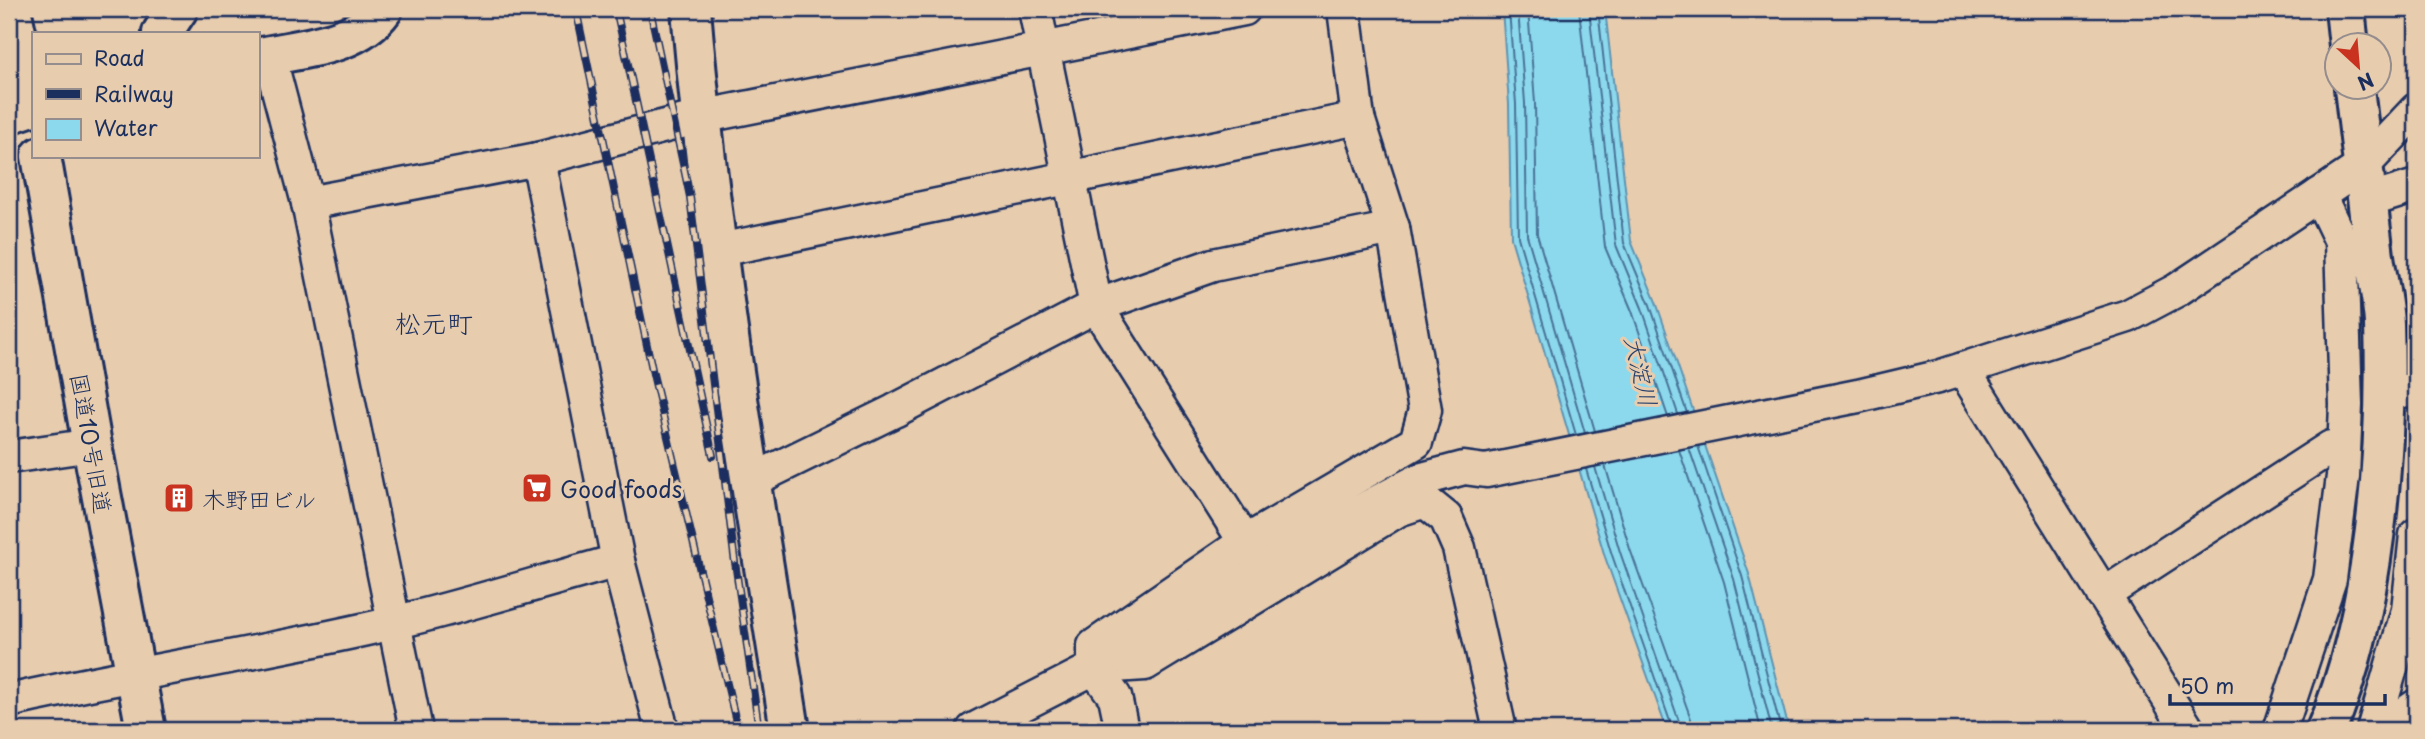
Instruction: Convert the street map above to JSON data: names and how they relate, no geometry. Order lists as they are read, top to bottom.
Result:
{
  "streets": {
    "street": ["国道10号旧道"]
  },
  "districts": ["松元町"],
  "water": ["大淀川"],
  "places": {
    "supermarket": ["Good foods"],
    "building": ["木野田ビル"]
  },
  "legend": ["Road", "Railway", "Water"],
  "scale_bar": "50 m",
  "north": "bottom right"
}
